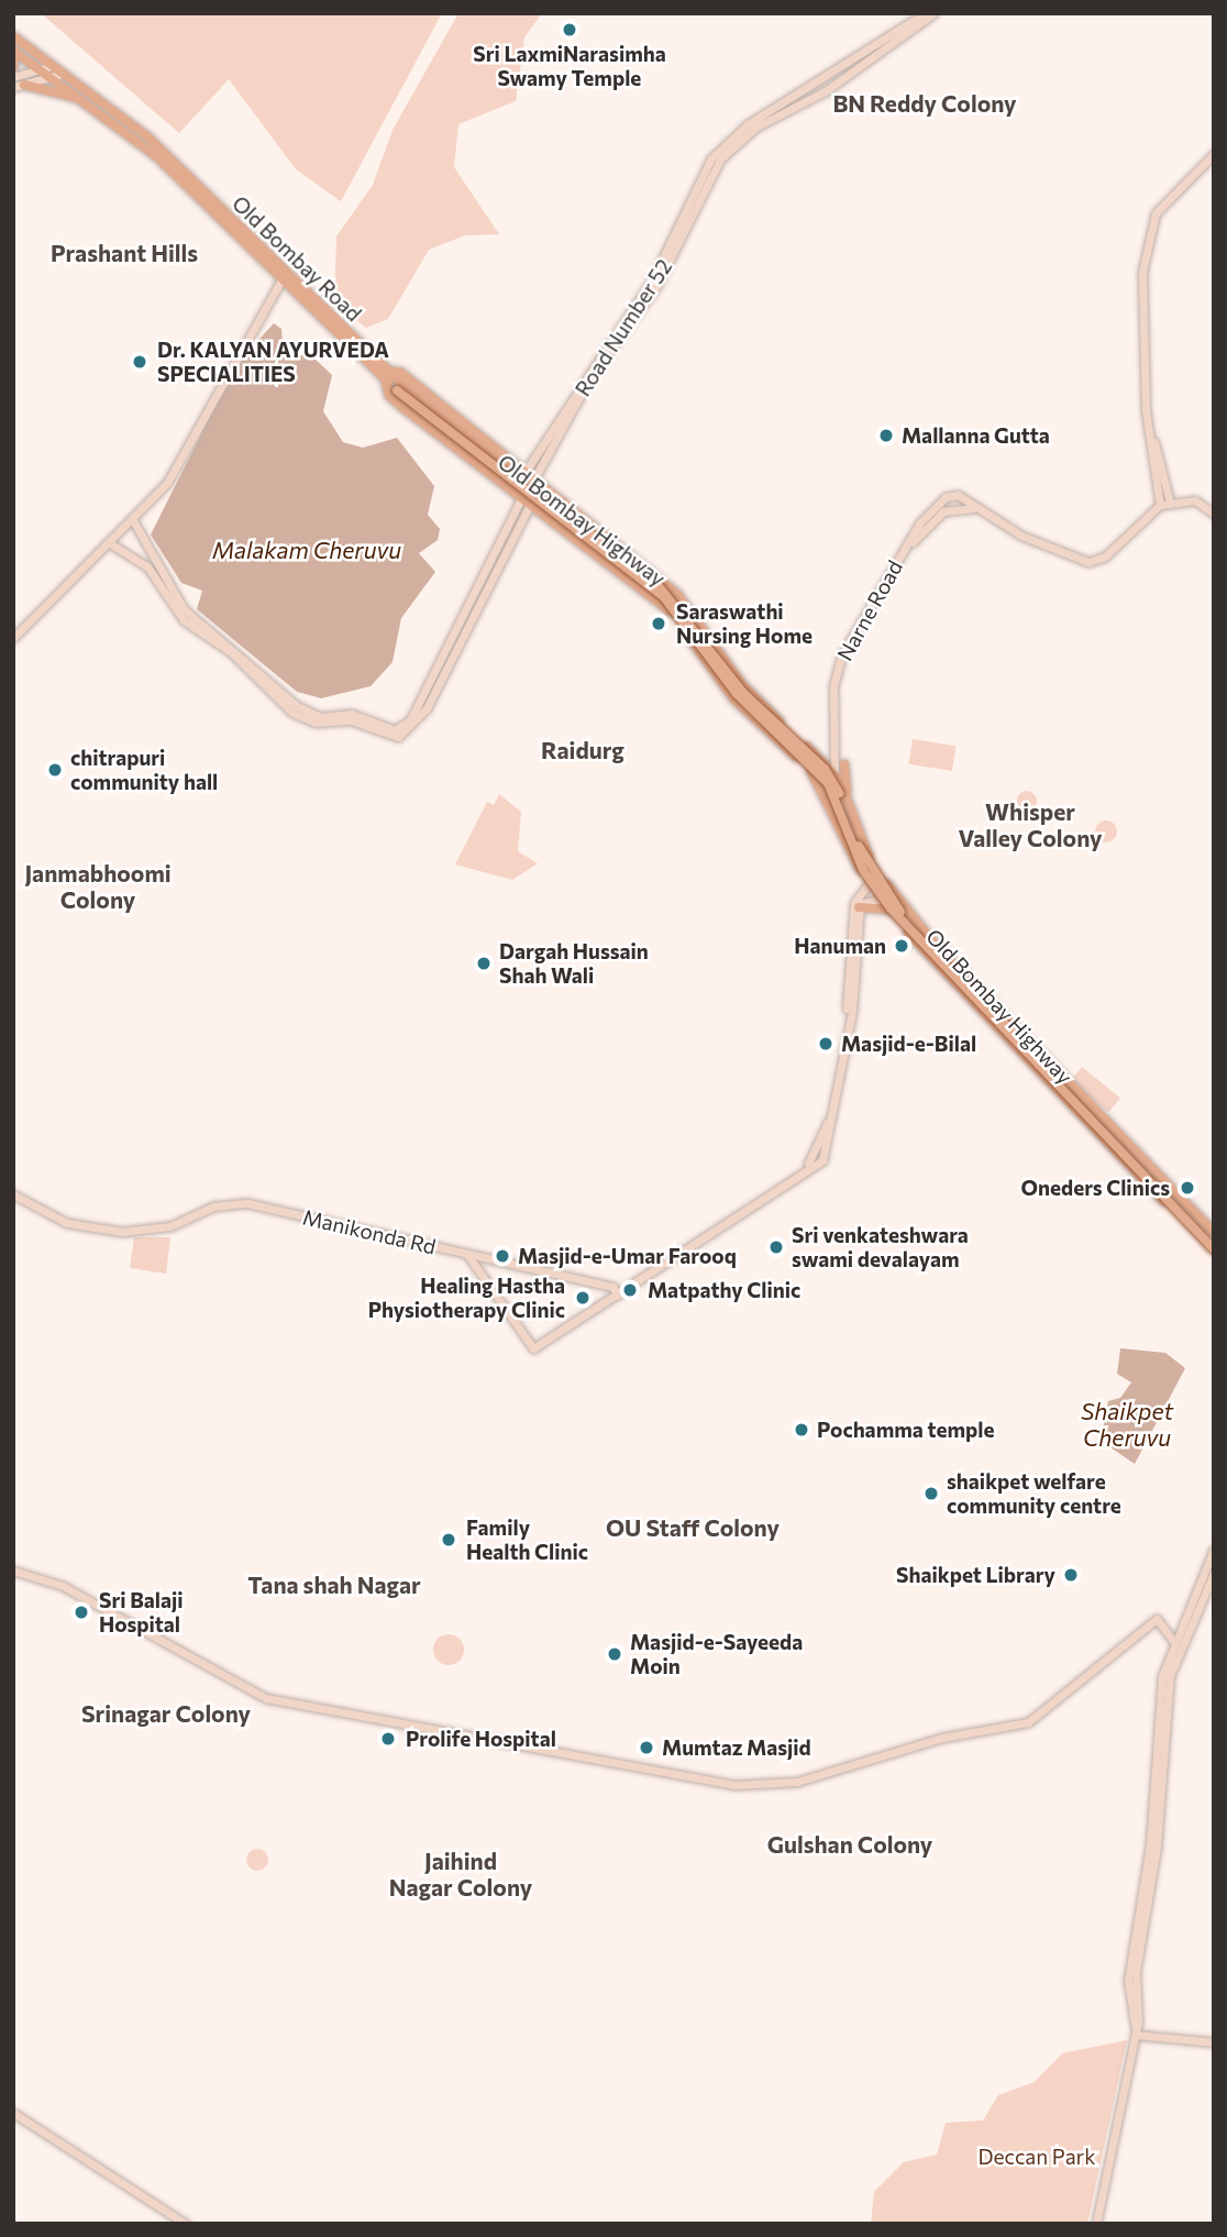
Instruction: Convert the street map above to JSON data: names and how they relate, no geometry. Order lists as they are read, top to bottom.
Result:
{
  "streets": {
    "main road": ["Old Bombay Road", "Old Bombay Highway"],
    "street": ["Road Number 52", "Narne Road", "Manikonda Rd"]
  },
  "crossings": [
    ["Old Bombay Road", "Road Number 52"],
    ["Old Bombay Road", "Old Bombay Highway"],
    ["Old Bombay Road", "Narne Road"]
  ],
  "districts": [
    "BN Reddy Colony",
    "Prashant Hills",
    "Raidurg",
    "Whisper Valley Colony",
    "Janmabhoomi Colony",
    "OU Staff Colony",
    "Tana shah Nagar",
    "Srinagar Colony",
    "Gulshan Colony",
    "Jaihind Nagar Colony"
  ],
  "water": ["Malakam Cheruvu", "Shaikpet Cheruvu"],
  "parks": ["Deccan Park"],
  "places": [
    "Sri LaxmiNarasimha Swamy Temple",
    "Dr. KALYAN AYURVEDA SPECIALITIES",
    "Mallanna Gutta",
    "Saraswathi Nursing Home",
    "chitrapuri community hall",
    "Hanuman",
    "Dargah Hussain Shah Wali",
    "Masjid-e-Bilal",
    "Oneders Clinics",
    "Sri venkateshwara swami devalayam",
    "Masjid-e-Umar Farooq",
    "Matpathy Clinic",
    "Healing Hastha Physiotherapy Clinic",
    "Pochamma temple",
    "shaikpet welfare community centre",
    "Family Health Clinic",
    "Shaikpet Library",
    "Sri Balaji Hospital",
    "Masjid-e-Sayeeda Moin",
    "Prolife Hospital",
    "Mumtaz Masjid"
  ]
}
